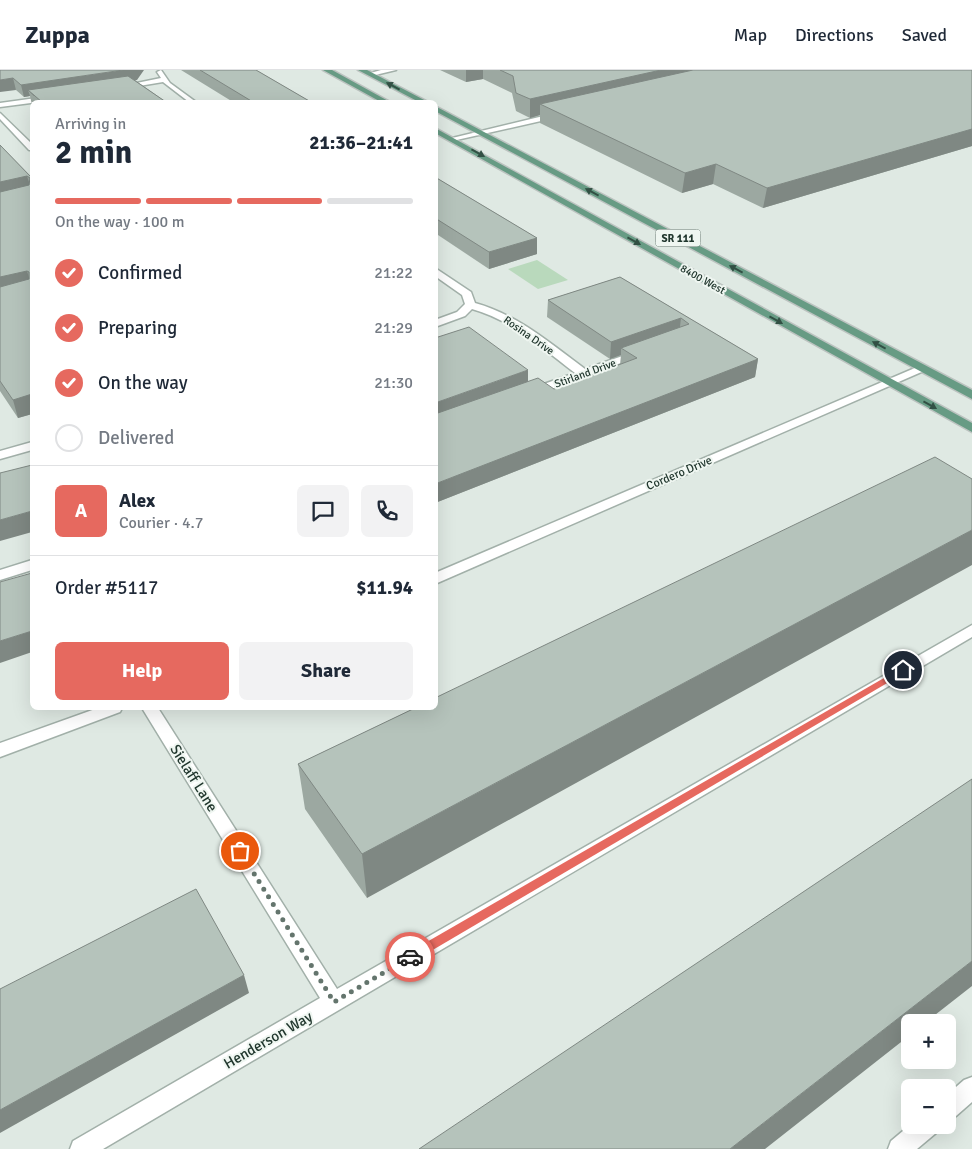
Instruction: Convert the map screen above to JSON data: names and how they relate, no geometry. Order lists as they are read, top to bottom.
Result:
{
  "streets": {
    "main road": ["SR 111", "8400 West"],
    "street": [
      "Rosina Drive",
      "Stirland Drive",
      "Cordero Drive",
      "Sielaff Lane",
      "Henderson Way"
    ]
  },
  "crossings": [
    ["8400 West", "Cordero Drive"],
    ["Rosina Drive", "Stirland Drive"],
    ["Sielaff Lane", "Henderson Way"]
  ],
  "page": {
    "header": "Zuppa",
    "nav": ["Map", "Directions", "Saved"],
    "heading": ["2 min", "Arriving in", "21:36–21:41"],
    "panel": [
      "Alex",
      "Courier · 4.7",
      "Order #5117",
      "$11.94"
    ],
    "bar": "On the way · 100 m",
    "list": [
      ["Confirmed", "21:22"],
      ["Preparing", "21:29"],
      ["On the way", "21:30"],
      "Delivered"
    ],
    "round": "A",
    "buttons": ["Help", "Share"],
    "map_buttons": ["+", "−"]
  }
}
